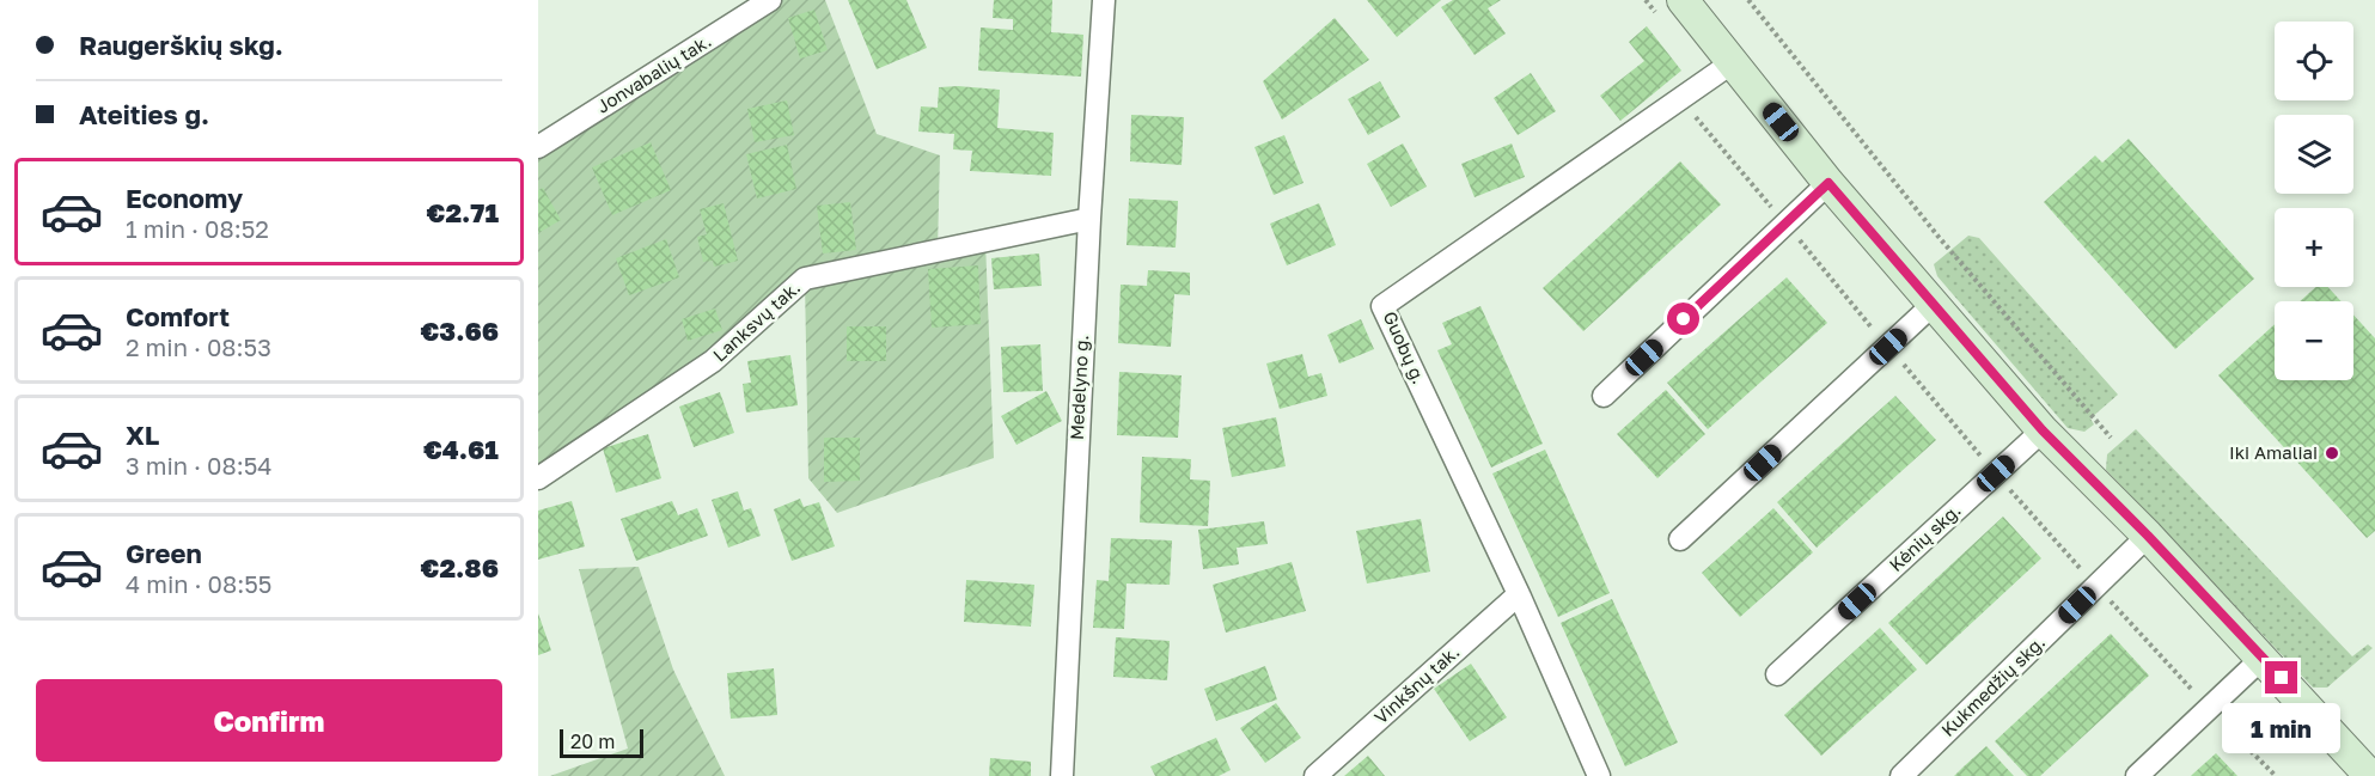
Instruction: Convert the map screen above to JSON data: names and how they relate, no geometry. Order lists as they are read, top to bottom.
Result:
{
  "streets": {
    "street": [
      "Jonvabalių tak.",
      "Lanksvų tak.",
      "Guobų g.",
      "Medelyno g.",
      "Kėnių skg.",
      "Vinkšnų tak.",
      "Kukmedžių skg."
    ]
  },
  "crossings": [
    ["Lanksvų tak.", "Medelyno g."],
    ["Guobų g.", "Vinkšnų tak."]
  ],
  "places": ["Iki Amaliai"],
  "scale_bar": "20 m",
  "page": {
    "banner": ["Raugerškių skg.", "Ateities g."],
    "map_buttons": ["+", "−"],
    "list": [
      {
        "name": "Economy",
        "note": "1 min · 08:52",
        "value": "€2.71"
      },
      {
        "name": "Comfort",
        "note": "2 min · 08:53",
        "value": "€3.66"
      },
      {
        "name": "XL",
        "note": "3 min · 08:54",
        "value": "€4.61"
      },
      {
        "name": "Green",
        "note": "4 min · 08:55",
        "value": "€2.86"
      }
    ],
    "buttons": "Confirm",
    "bubble": "1 min",
    "scale": "20 m"
  }
}
